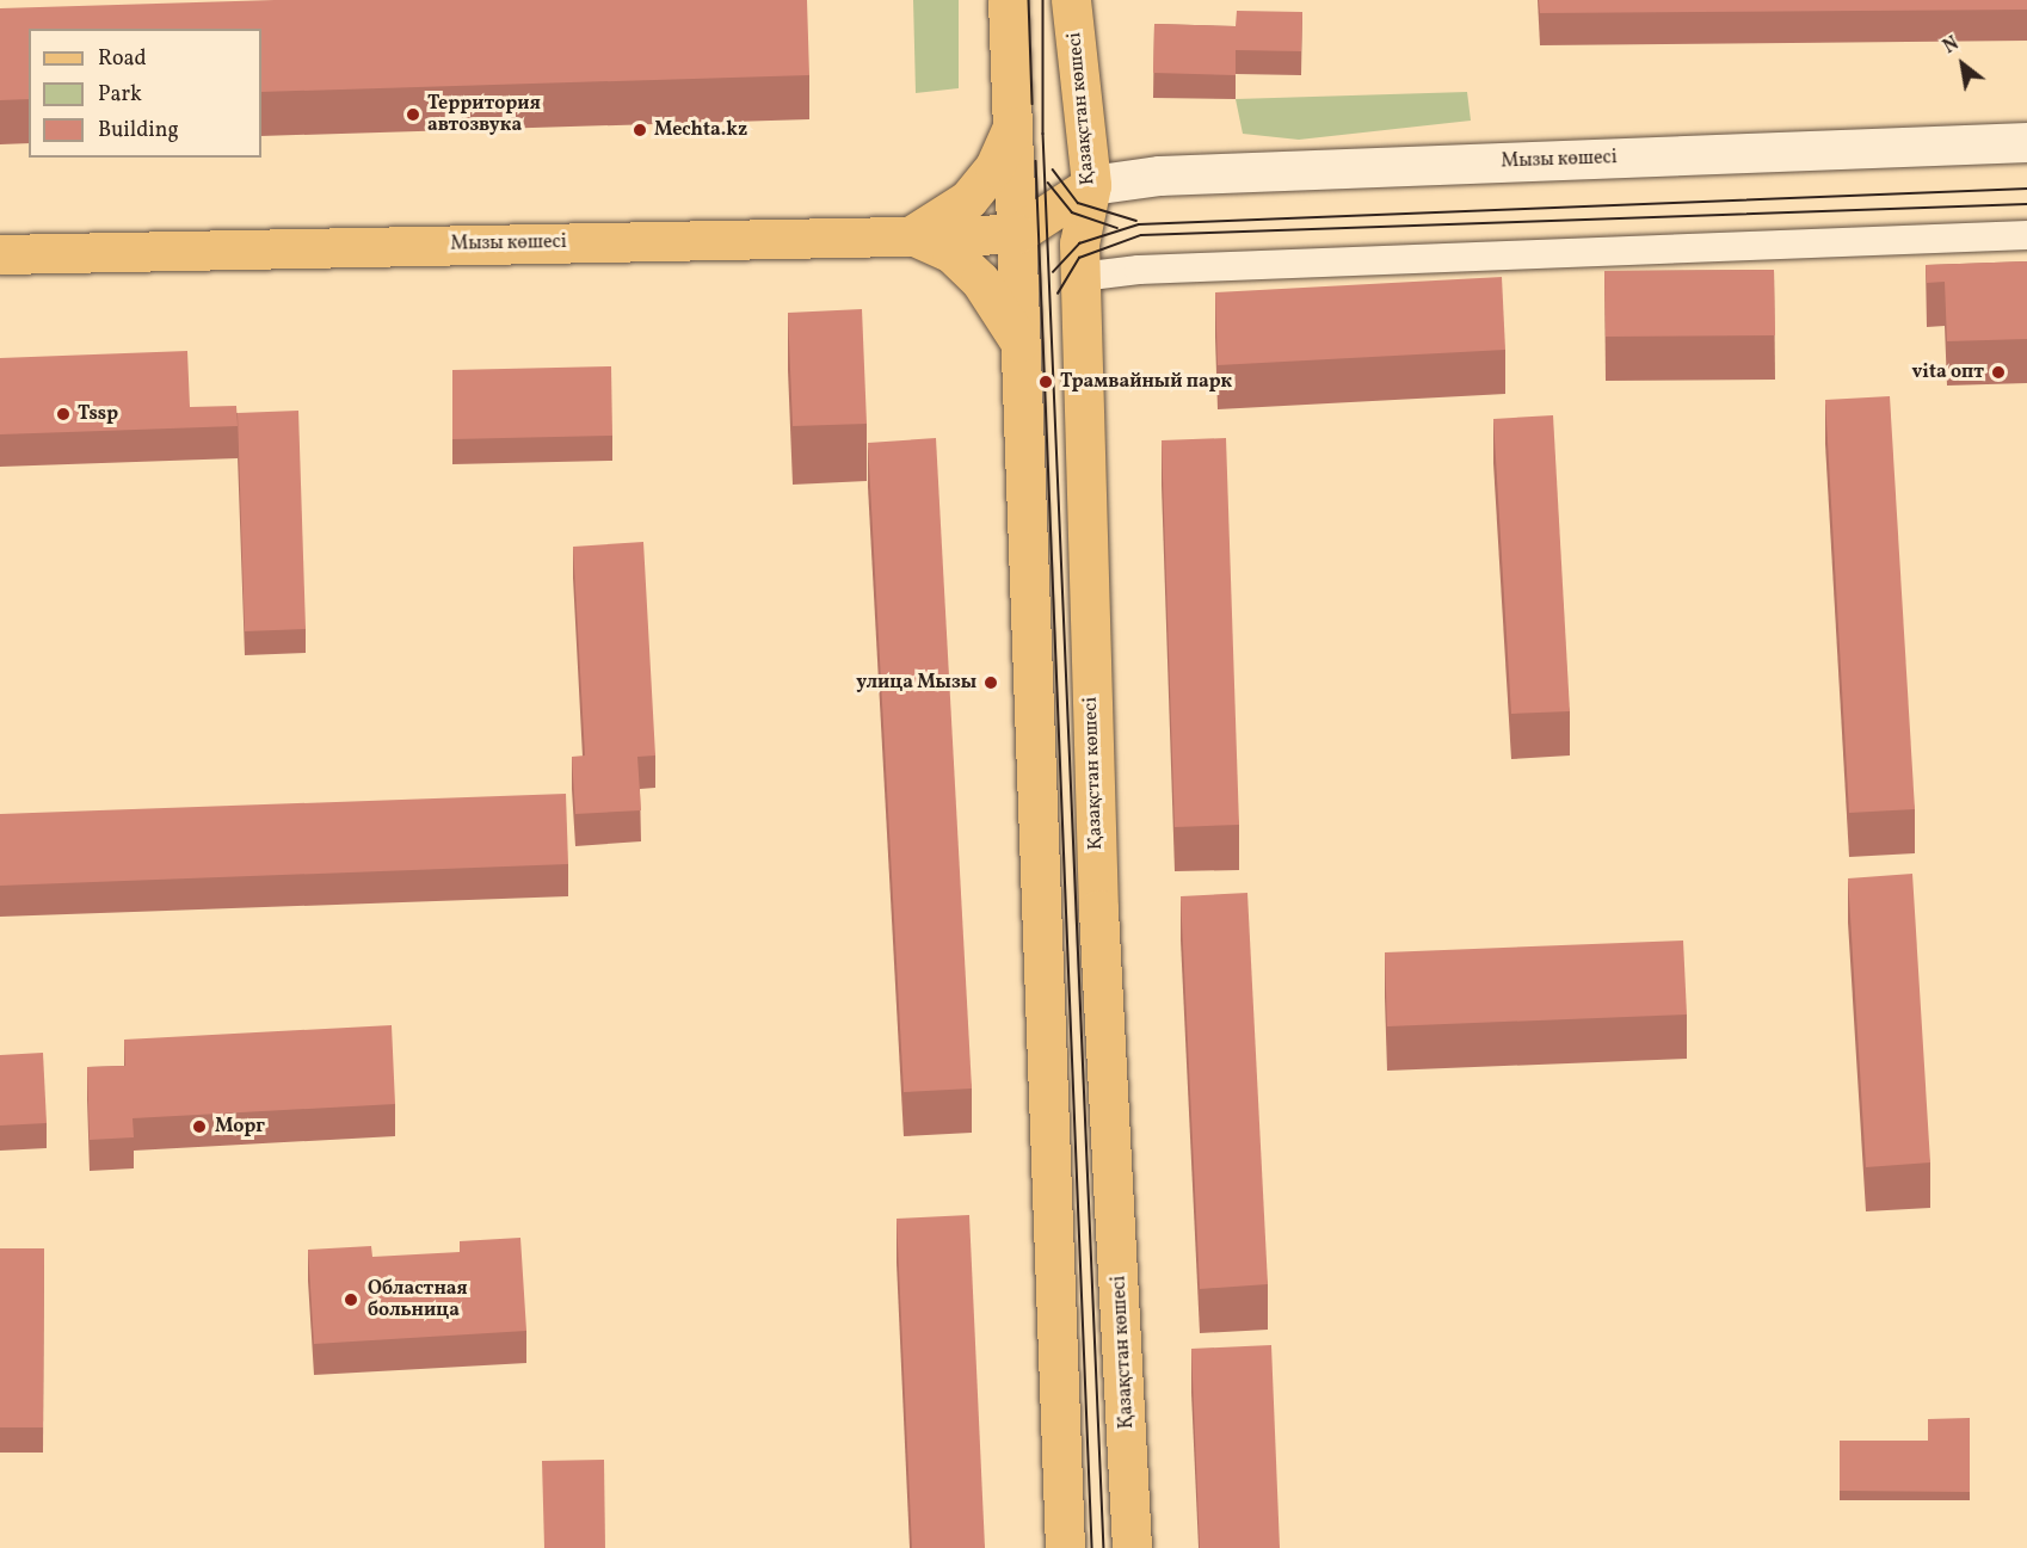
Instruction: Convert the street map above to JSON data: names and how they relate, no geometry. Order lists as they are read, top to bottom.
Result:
{
  "streets": {
    "main road": ["Қазақстан көшесі", "Мызы көшесі"]
  },
  "crossings": [
    ["Қазақстан көшесі", "Мызы көшесі"]
  ],
  "places": [
    "Территория автозвука",
    "Mechta.kz",
    "vita опт",
    "Трамвайный парк",
    "Tssp",
    "улица Мызы",
    "Морг",
    "Областная больница"
  ],
  "legend": ["Road", "Park", "Building"],
  "north": "top left"
}
